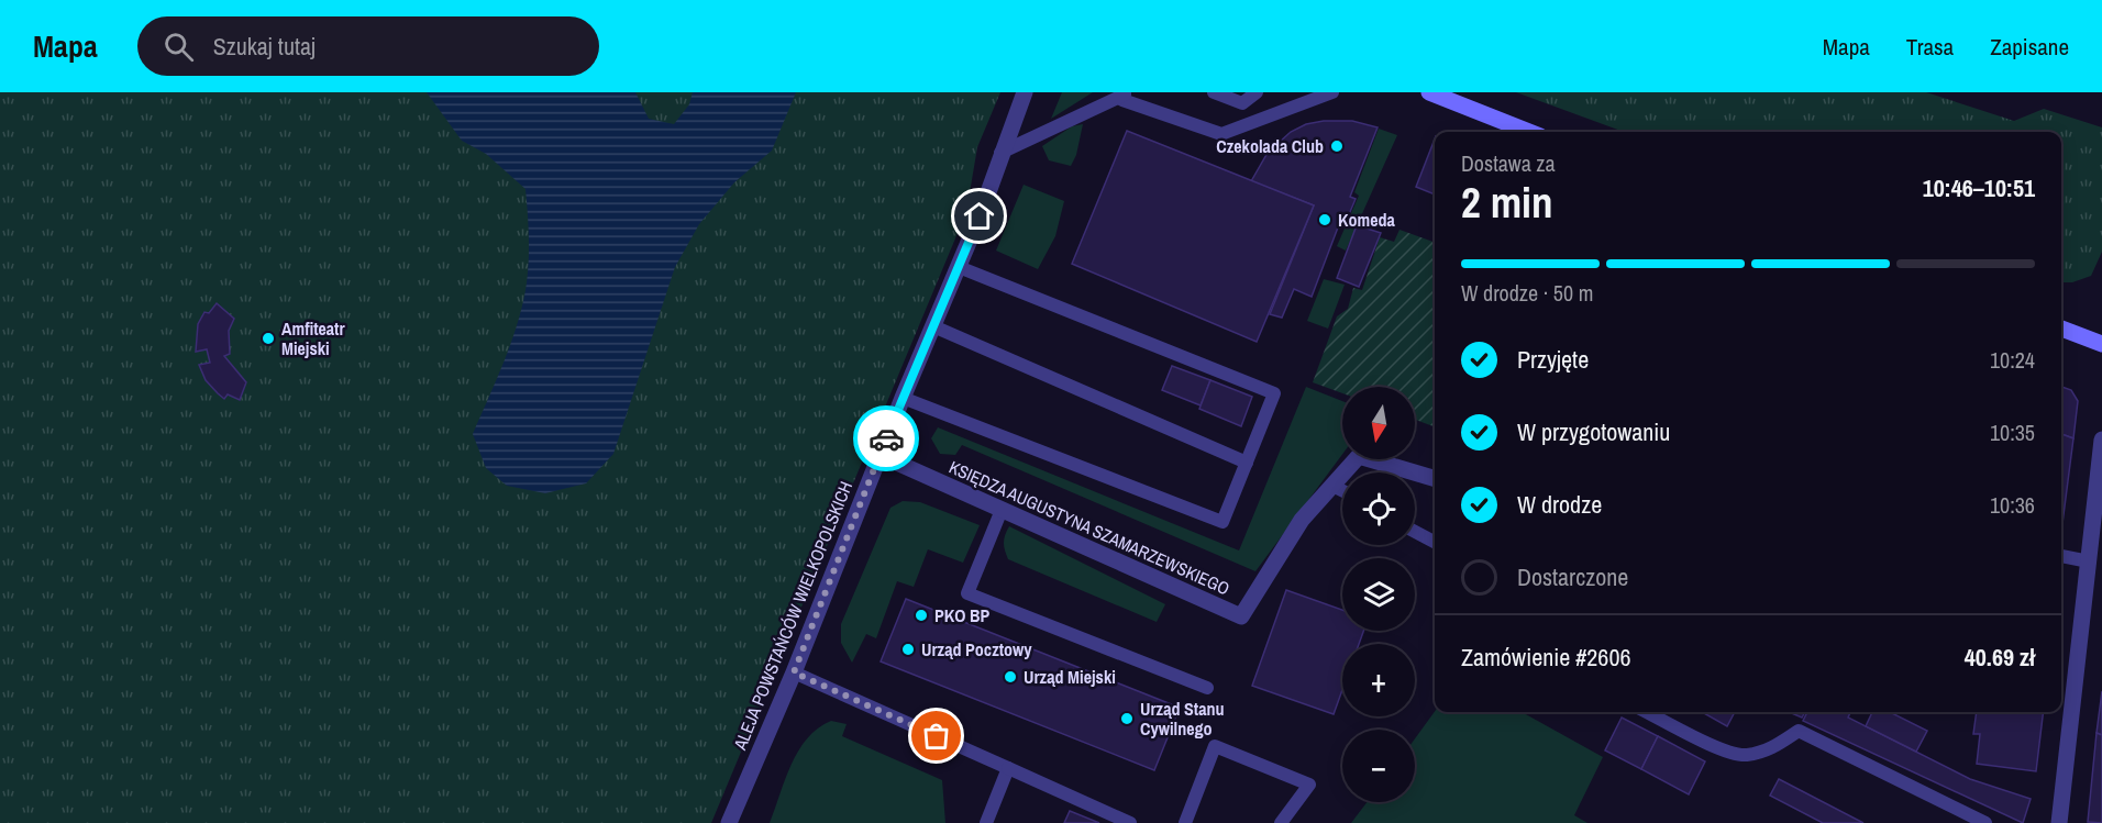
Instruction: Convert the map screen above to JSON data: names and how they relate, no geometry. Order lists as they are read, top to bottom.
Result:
{
  "streets": {
    "street": ["KSIĘDZA AUGUSTYNA SZAMARZEWSKIEGO", "ALEJA POWSTAŃCÓW WIELKOPOLSKICH"]
  },
  "crossings": [
    ["KSIĘDZA AUGUSTYNA SZAMARZEWSKIEGO", "ALEJA POWSTAŃCÓW WIELKOPOLSKICH"]
  ],
  "places": [
    "Czekolada Club",
    "Komeda",
    "Amfiteatr Miejski",
    "PKO BP",
    "Urząd Pocztowy",
    "Urząd Miejski",
    "Urząd Stanu Cywilnego"
  ],
  "north": "bottom",
  "page": {
    "header": "Mapa",
    "search": "Szukaj tutaj",
    "nav": ["Mapa", "Trasa", "Zapisane"],
    "heading": ["2 min", "Dostawa za", "10:46–10:51"],
    "panel": ["Zamówienie #2606", "40.69 zł"],
    "bar": "W drodze · 50 m",
    "list": [
      ["Przyjęte", "10:24"],
      ["W przygotowaniu", "10:35"],
      ["W drodze", "10:36"],
      "Dostarczone"
    ],
    "map_buttons": ["+", "−"]
  }
}
